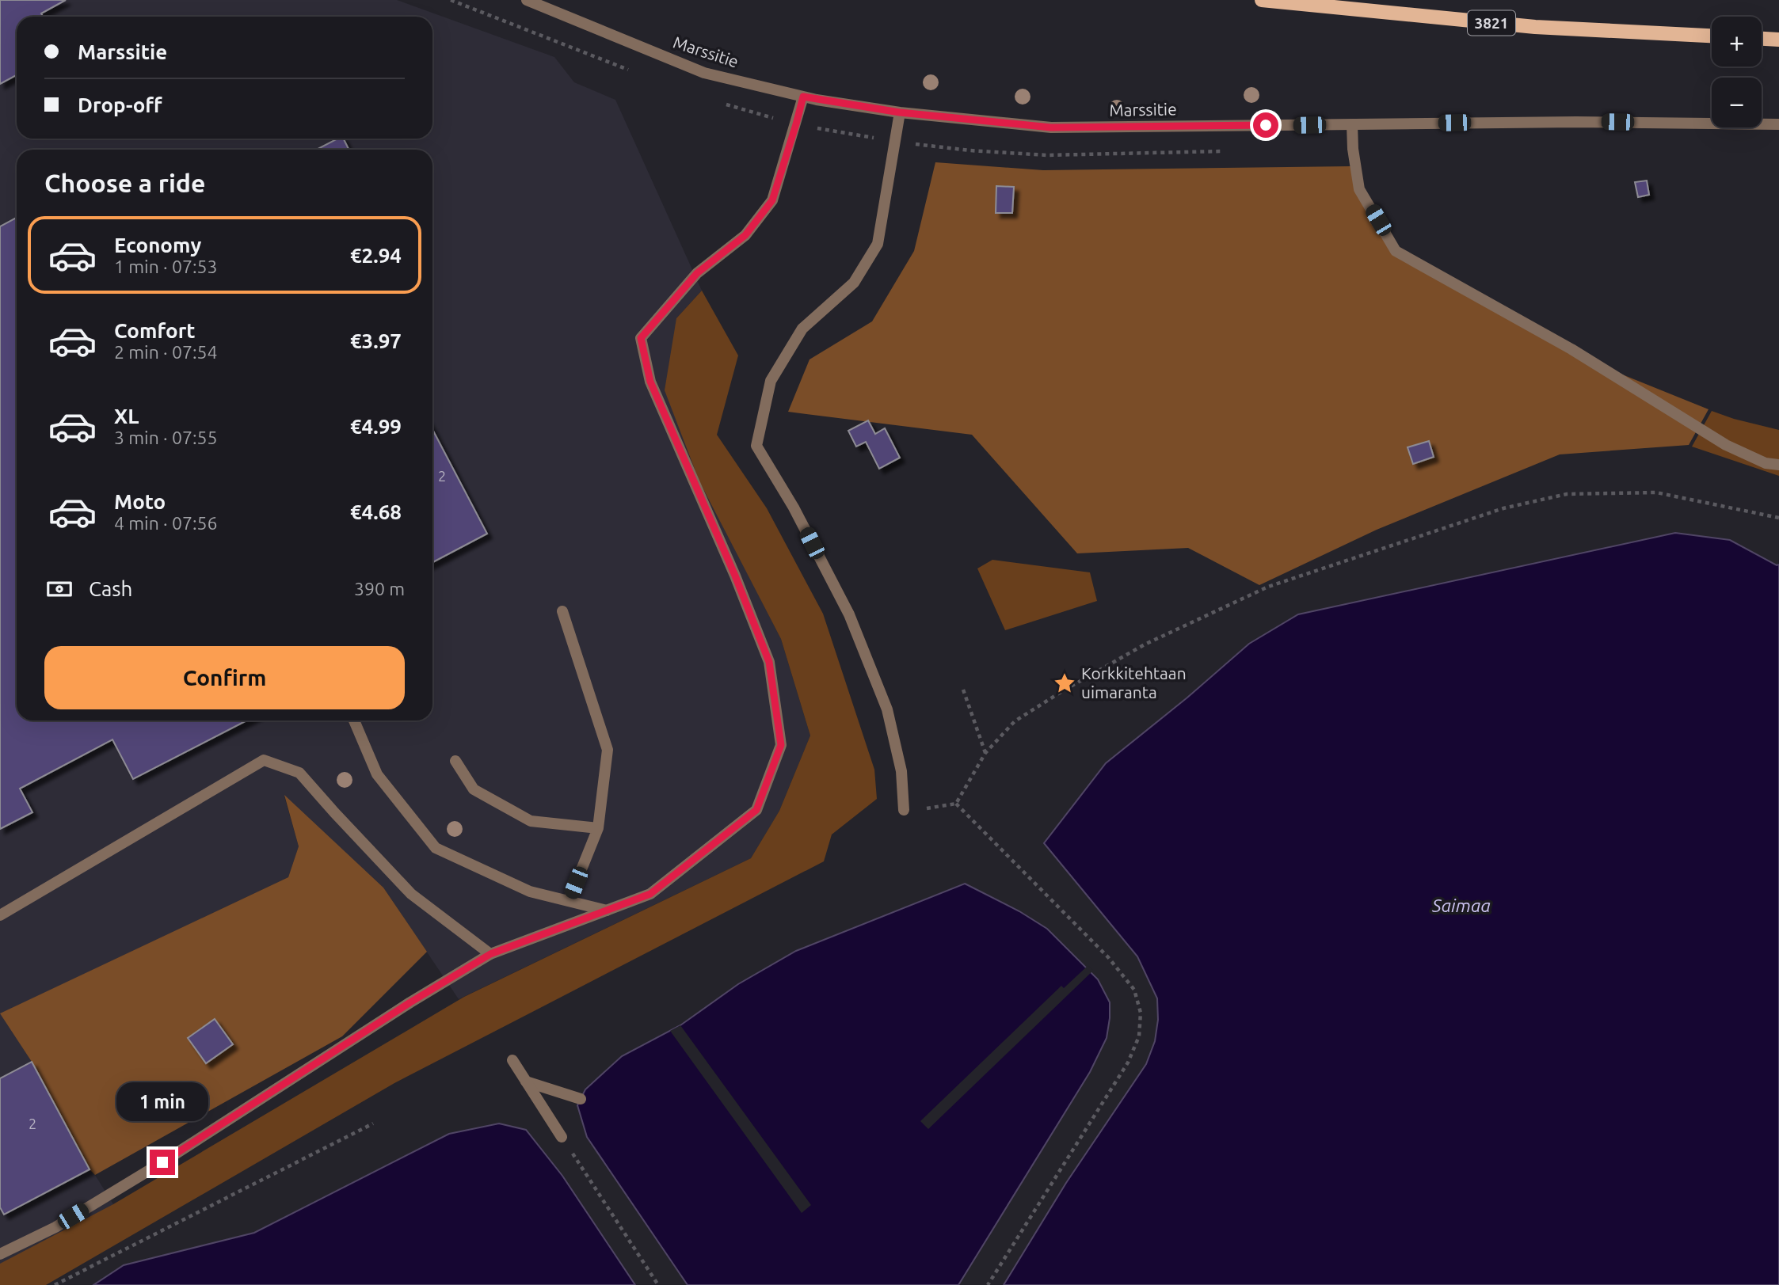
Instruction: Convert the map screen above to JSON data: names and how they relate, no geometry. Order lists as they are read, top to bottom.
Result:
{
  "streets": {
    "main road": ["3821"],
    "street": ["Marssitie"]
  },
  "water": ["Saimaa"],
  "places": {
    "place": ["Korkkitehtaan uimaranta"]
  },
  "house_numbers": ["2", "2"],
  "page": {
    "map_buttons": ["+", "−"],
    "banner": ["Marssitie", "Drop-off"],
    "heading": "Choose a ride",
    "list": [
      {
        "name": "Economy",
        "note": "1 min · 07:53",
        "value": "€2.94"
      },
      {
        "name": "Comfort",
        "note": "2 min · 07:54",
        "value": "€3.97"
      },
      {
        "name": "XL",
        "note": "3 min · 07:55",
        "value": "€4.99"
      },
      {
        "name": "Moto",
        "note": "4 min · 07:56",
        "value": "€4.68"
      }
    ],
    "pay": ["Cash", "390 m"],
    "buttons": "Confirm",
    "bubble": "1 min"
  }
}
